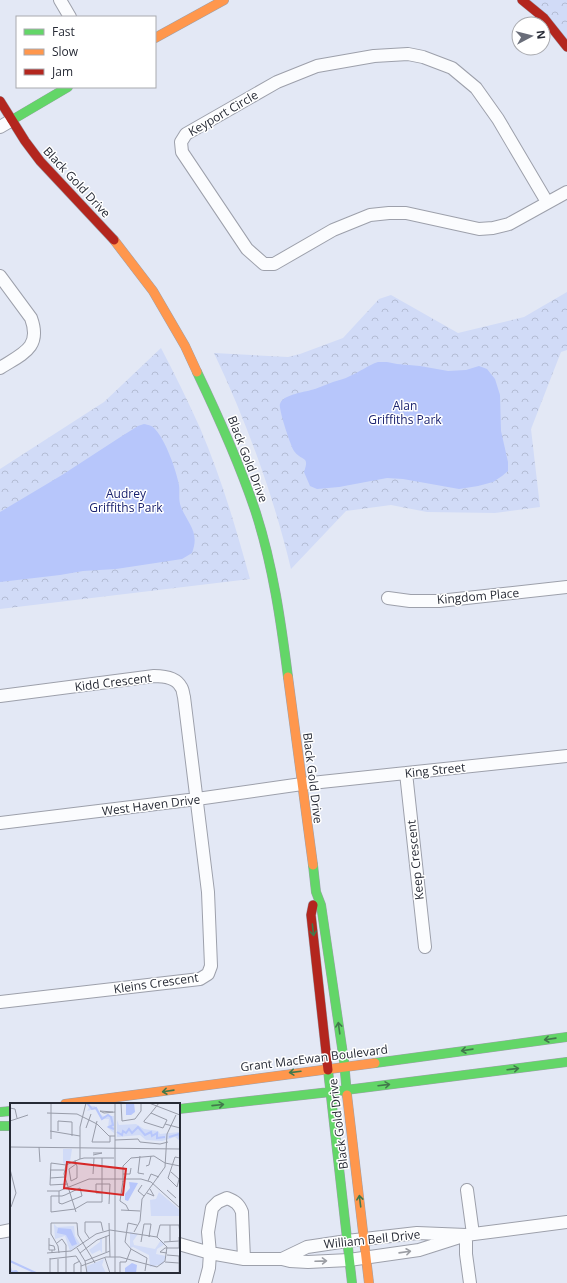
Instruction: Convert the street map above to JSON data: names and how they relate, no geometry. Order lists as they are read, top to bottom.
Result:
{
  "streets": {
    "main road": ["Black Gold Drive", "Grant MacEwan Boulevard"],
    "street": [
      "Keyport Circle",
      "Kingdom Place",
      "Kidd Crescent",
      "King Street",
      "West Haven Drive",
      "Keep Crescent",
      "Kleins Crescent",
      "William Bell Drive"
    ]
  },
  "crossings": [
    ["Black Gold Drive", "King Street"],
    ["Black Gold Drive", "West Haven Drive"],
    ["Black Gold Drive", "Grant MacEwan Boulevard"],
    ["Black Gold Drive", "William Bell Drive"],
    ["Kidd Crescent", "West Haven Drive"],
    ["Kidd Crescent", "Kleins Crescent"],
    ["King Street", "West Haven Drive"],
    ["King Street", "Keep Crescent"],
    ["West Haven Drive", "Kleins Crescent"]
  ],
  "parks": ["Alan Griffiths Park", "Audrey Griffiths Park"],
  "legend": ["Fast", "Slow", "Jam"],
  "north": "right"
}
